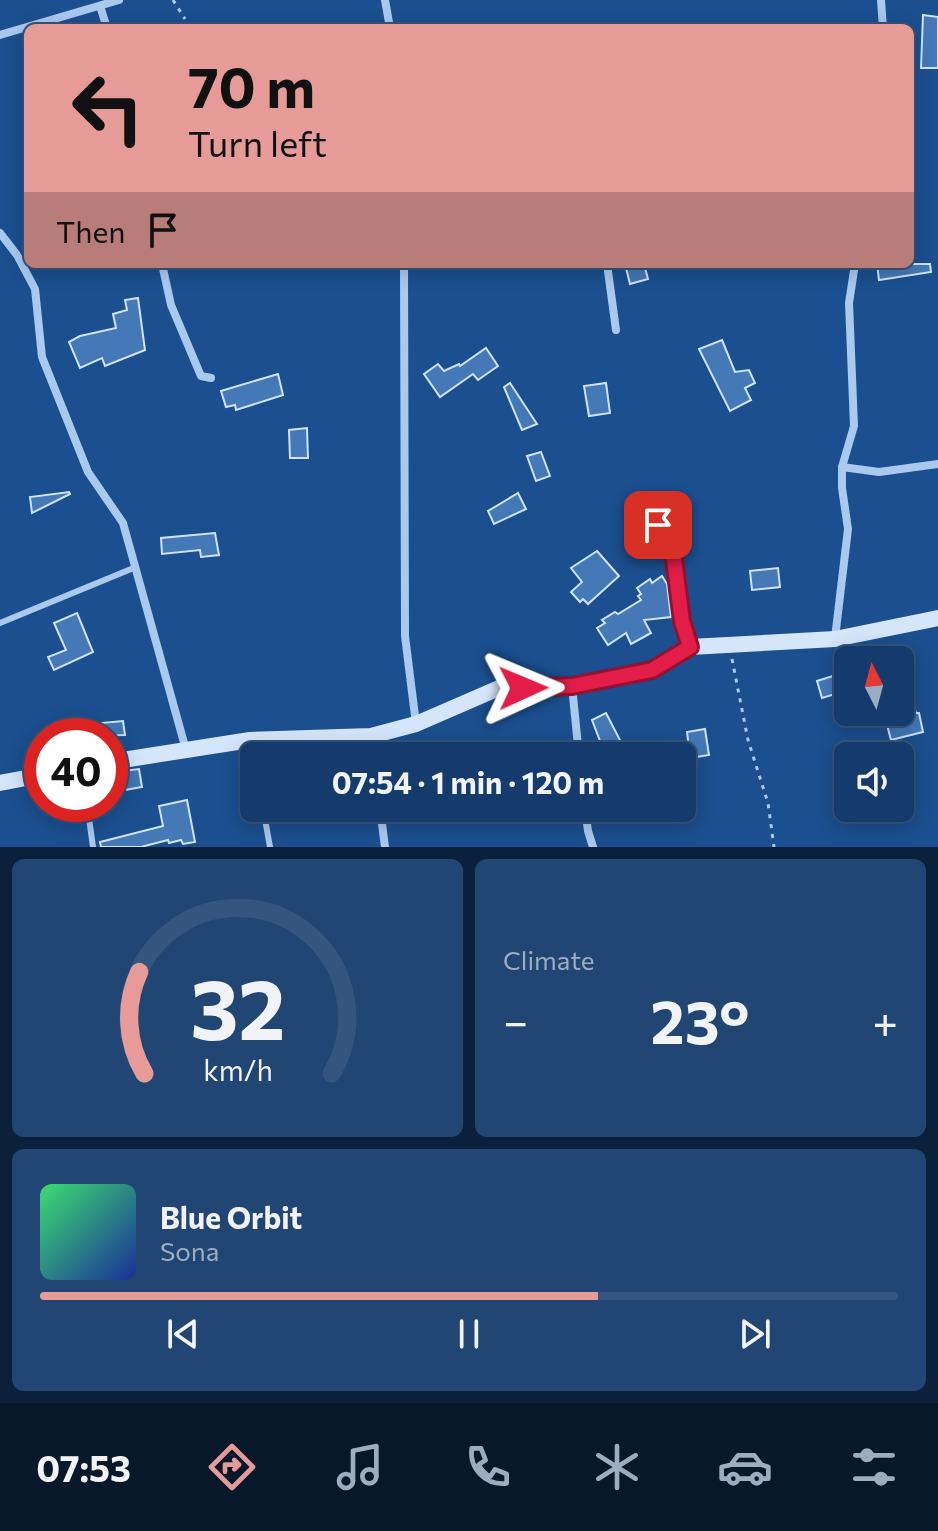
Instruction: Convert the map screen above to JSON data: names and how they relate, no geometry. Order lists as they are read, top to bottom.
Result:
{
  "north": "top",
  "page": {
    "turn": ["70 m", "Turn left"],
    "then": "Then",
    "limit": "40",
    "trip": "07:54 · 1 min · 120 m",
    "tile": "Climate",
    "heat": ["−", "23°", "+"],
    "song": ["Blue Orbit", "Sona"],
    "tabs": "07:53",
    "gauge": ["32", "km/h"]
  }
}
